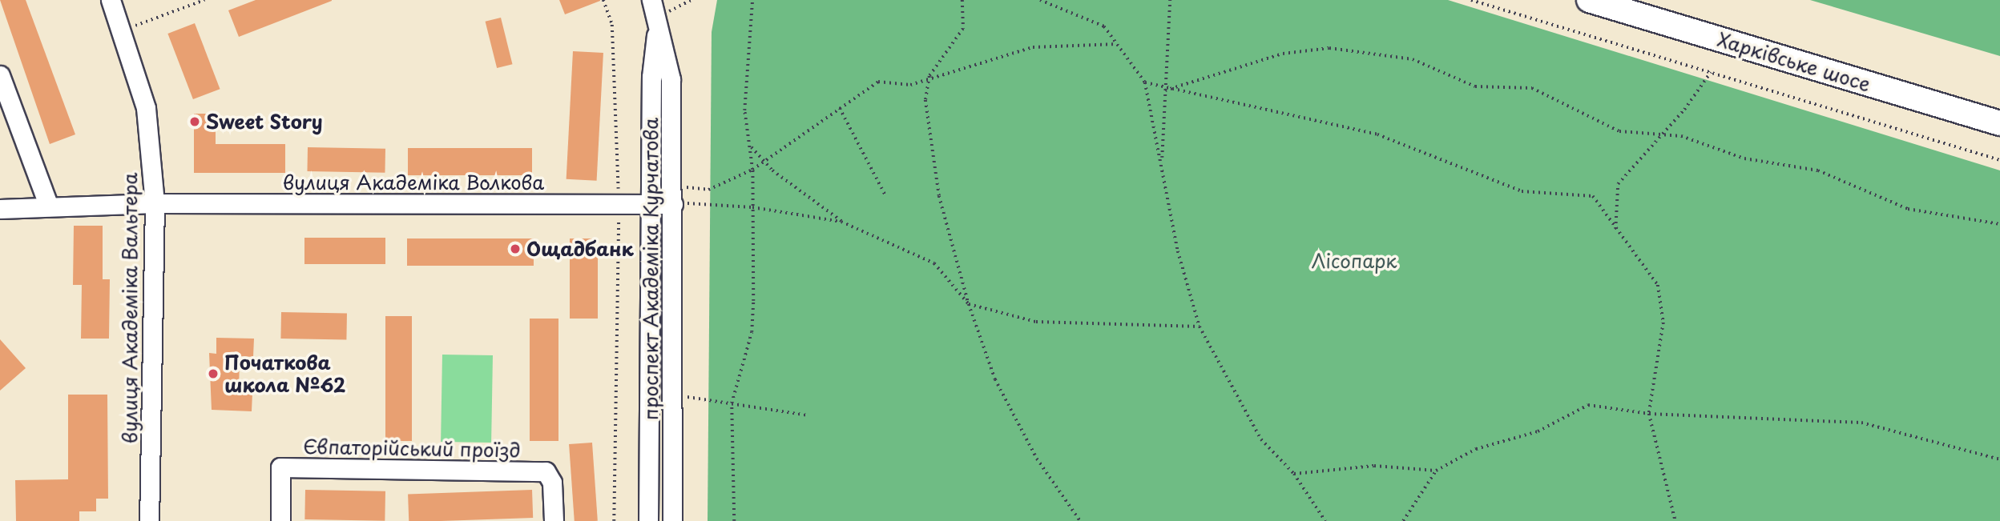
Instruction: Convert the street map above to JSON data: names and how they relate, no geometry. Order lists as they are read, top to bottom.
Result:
{
  "streets": {
    "main road": ["Харківське шосе"],
    "street": [
      "вулиця Академіка Волкова",
      "проспект Академіка Курчатова",
      "вулиця Академіка Вальтера",
      "Євпаторійський проїзд"
    ]
  },
  "crossings": [
    ["вулиця Академіка Волкова", "проспект Академіка Курчатова"],
    ["вулиця Академіка Волкова", "вулиця Академіка Вальтера"]
  ],
  "parks": ["Лісопарк"],
  "places": ["Sweet Story", "Ощадбанк", "Початкова школа №62"]
}
